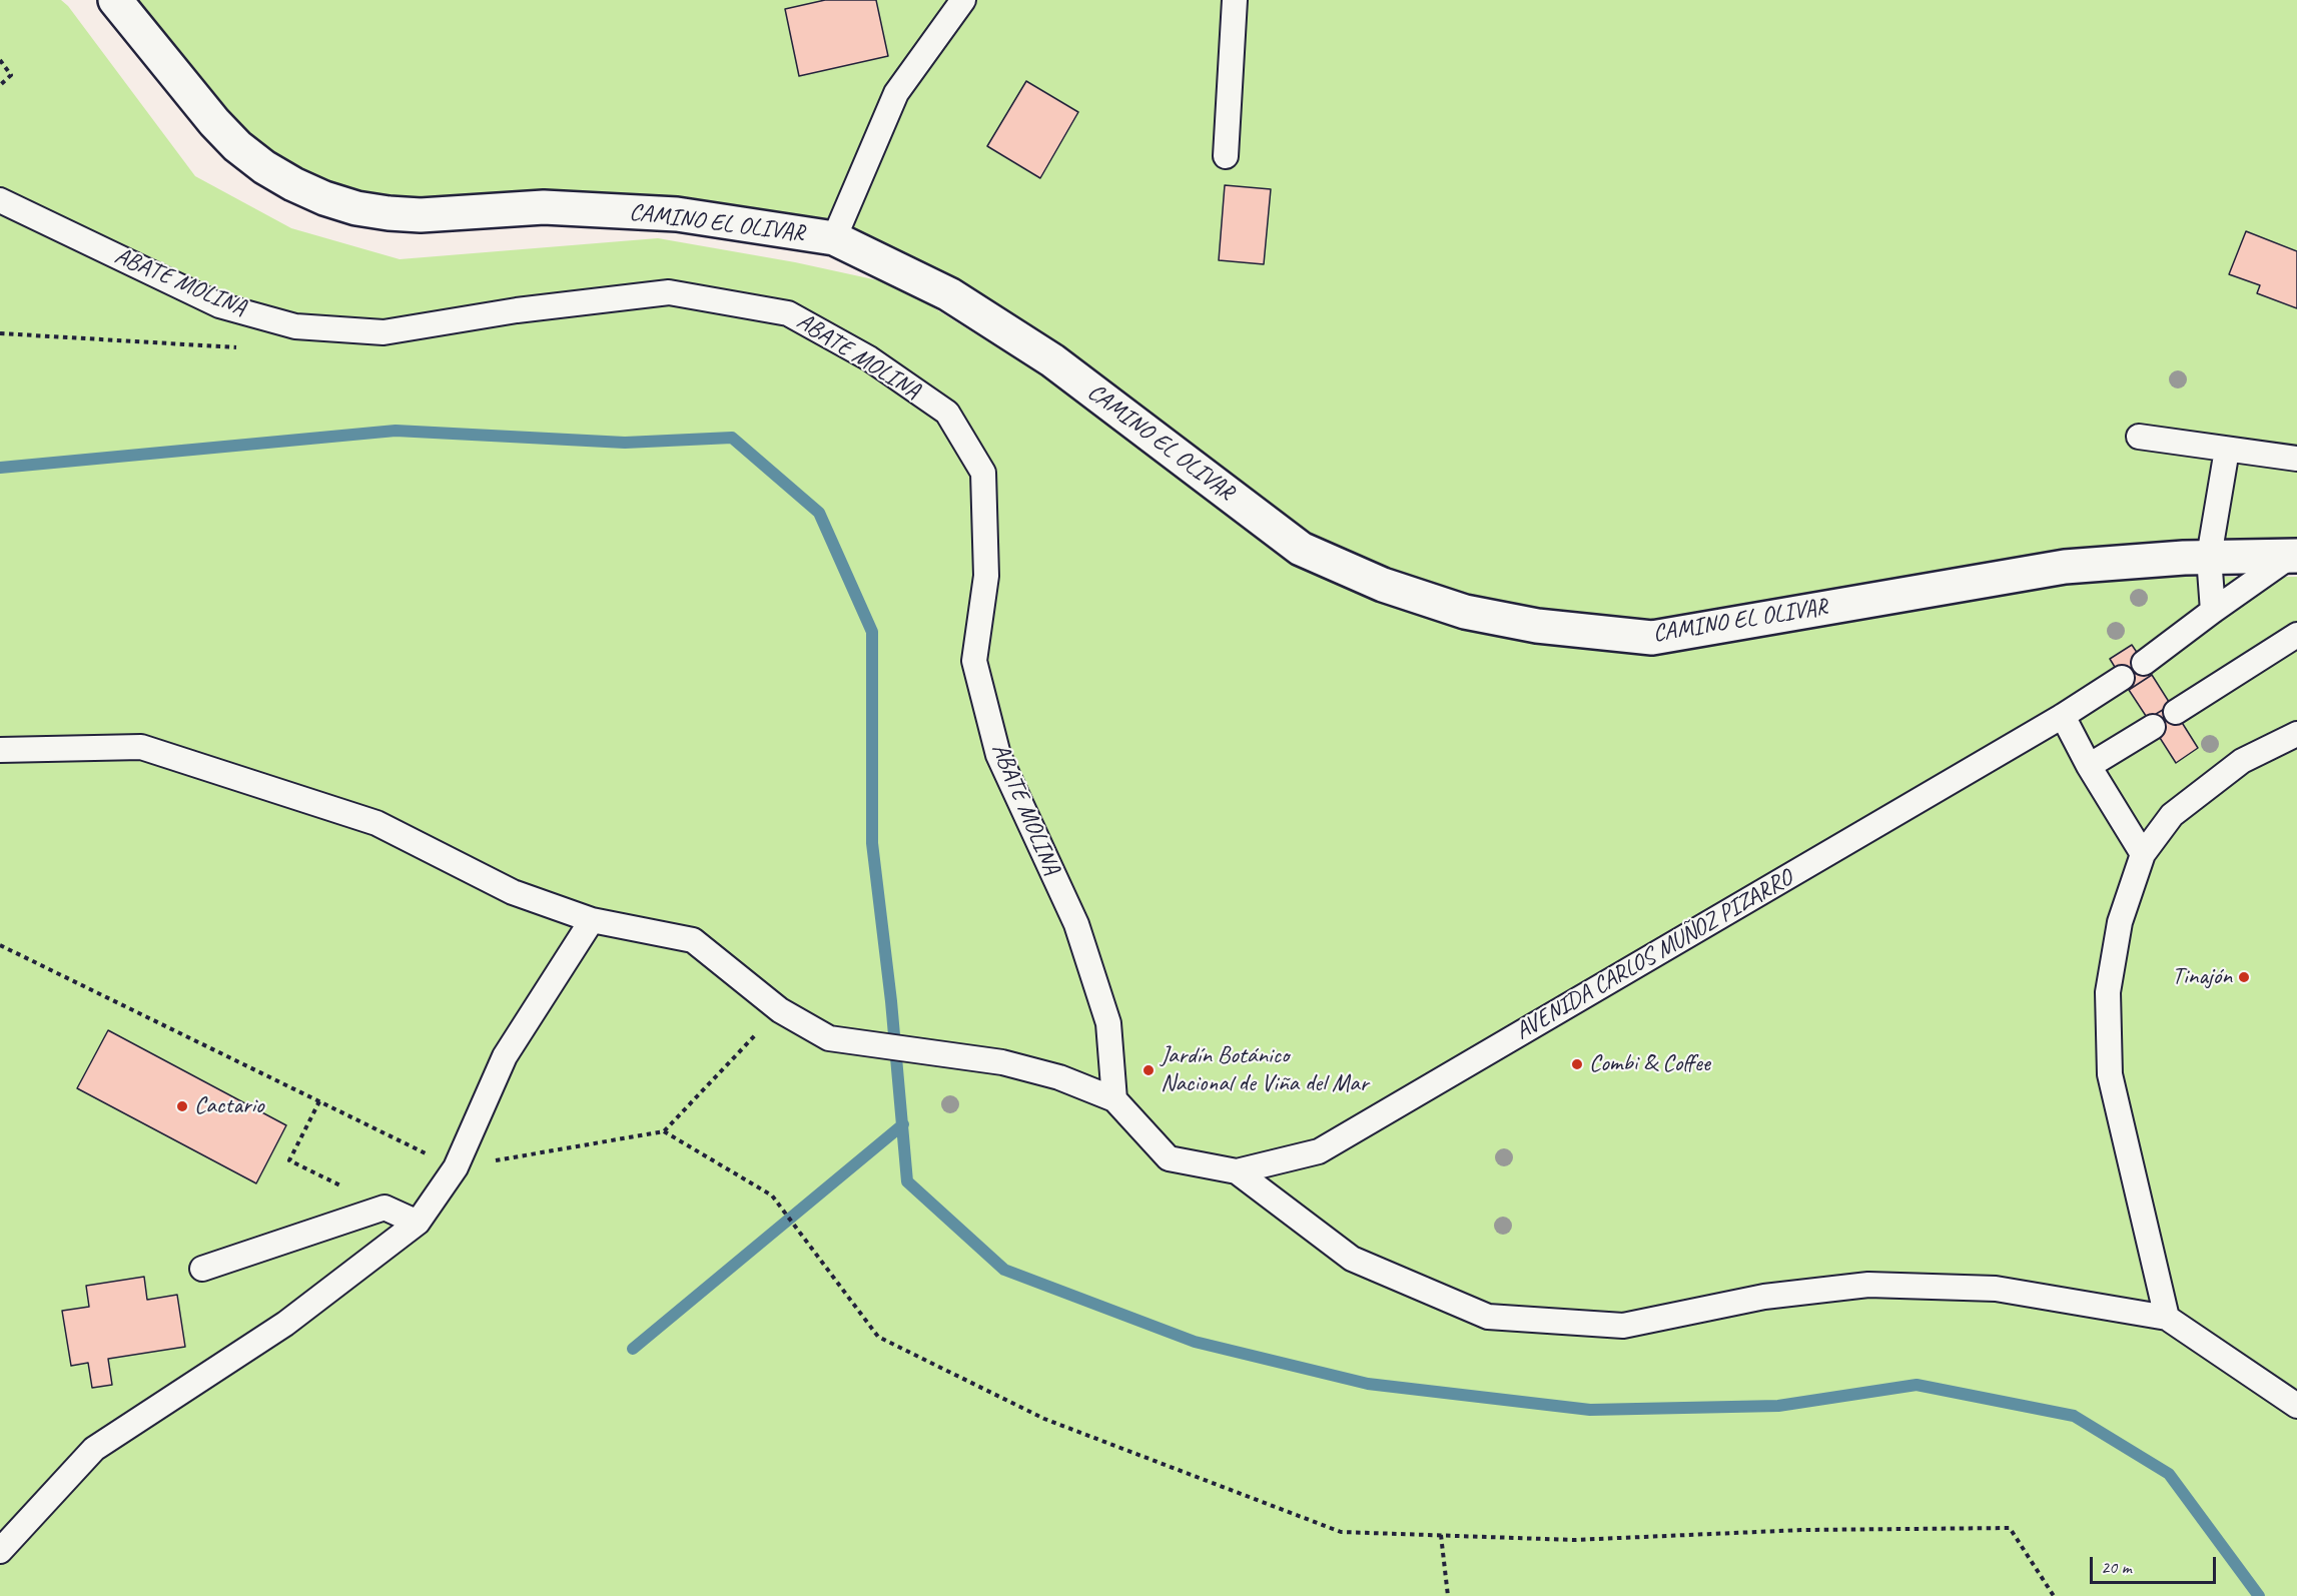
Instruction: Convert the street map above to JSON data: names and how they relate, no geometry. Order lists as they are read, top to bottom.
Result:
{
  "streets": {
    "main road": ["CAMINO EL OLIVAR"],
    "lane": ["ABATE MOLINA", "AVENIDA CARLOS MUÑOZ PIZARRO"]
  },
  "places": [
    "Tinajón",
    "Combi & Coffee",
    "Jardín Botánico Nacional de Viña del Mar",
    "Cactario"
  ],
  "scale_bar": "20 m"
}
